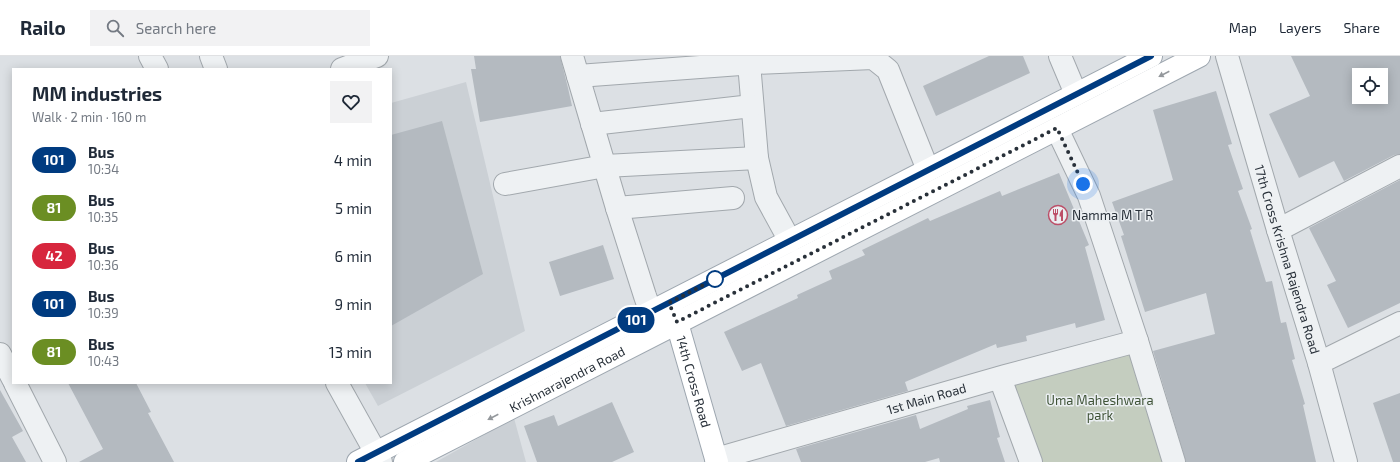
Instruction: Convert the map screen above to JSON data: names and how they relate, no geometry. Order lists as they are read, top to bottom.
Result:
{
  "streets": {
    "main road": ["Krishnarajendra Road", "14th Cross Road"],
    "street": ["17th Cross Krishna Rajendra Road", "1st Main Road"]
  },
  "crossings": [
    ["Krishnarajendra Road", "14th Cross Road"],
    ["14th Cross Road", "1st Main Road"]
  ],
  "parks": ["Uma Maheshwara park"],
  "places": {
    "restaurant": ["Namma M T R"]
  },
  "lines": ["bus line 101"],
  "page": {
    "header": "Railo",
    "search": "Search here",
    "nav": ["Map", "Layers", "Share"],
    "on_map": "101",
    "heading": ["MM industries", "Walk · 2 min · 160 m"],
    "list": [
      {
        "mark": "101",
        "name": "Bus",
        "note": "10:34",
        "value": "4 min"
      },
      {
        "mark": "81",
        "name": "Bus",
        "note": "10:35",
        "value": "5 min"
      },
      {
        "mark": "42",
        "name": "Bus",
        "note": "10:36",
        "value": "6 min"
      },
      {
        "mark": "101",
        "name": "Bus",
        "note": "10:39",
        "value": "9 min"
      },
      {
        "mark": "81",
        "name": "Bus",
        "note": "10:43",
        "value": "13 min"
      }
    ]
  }
}
